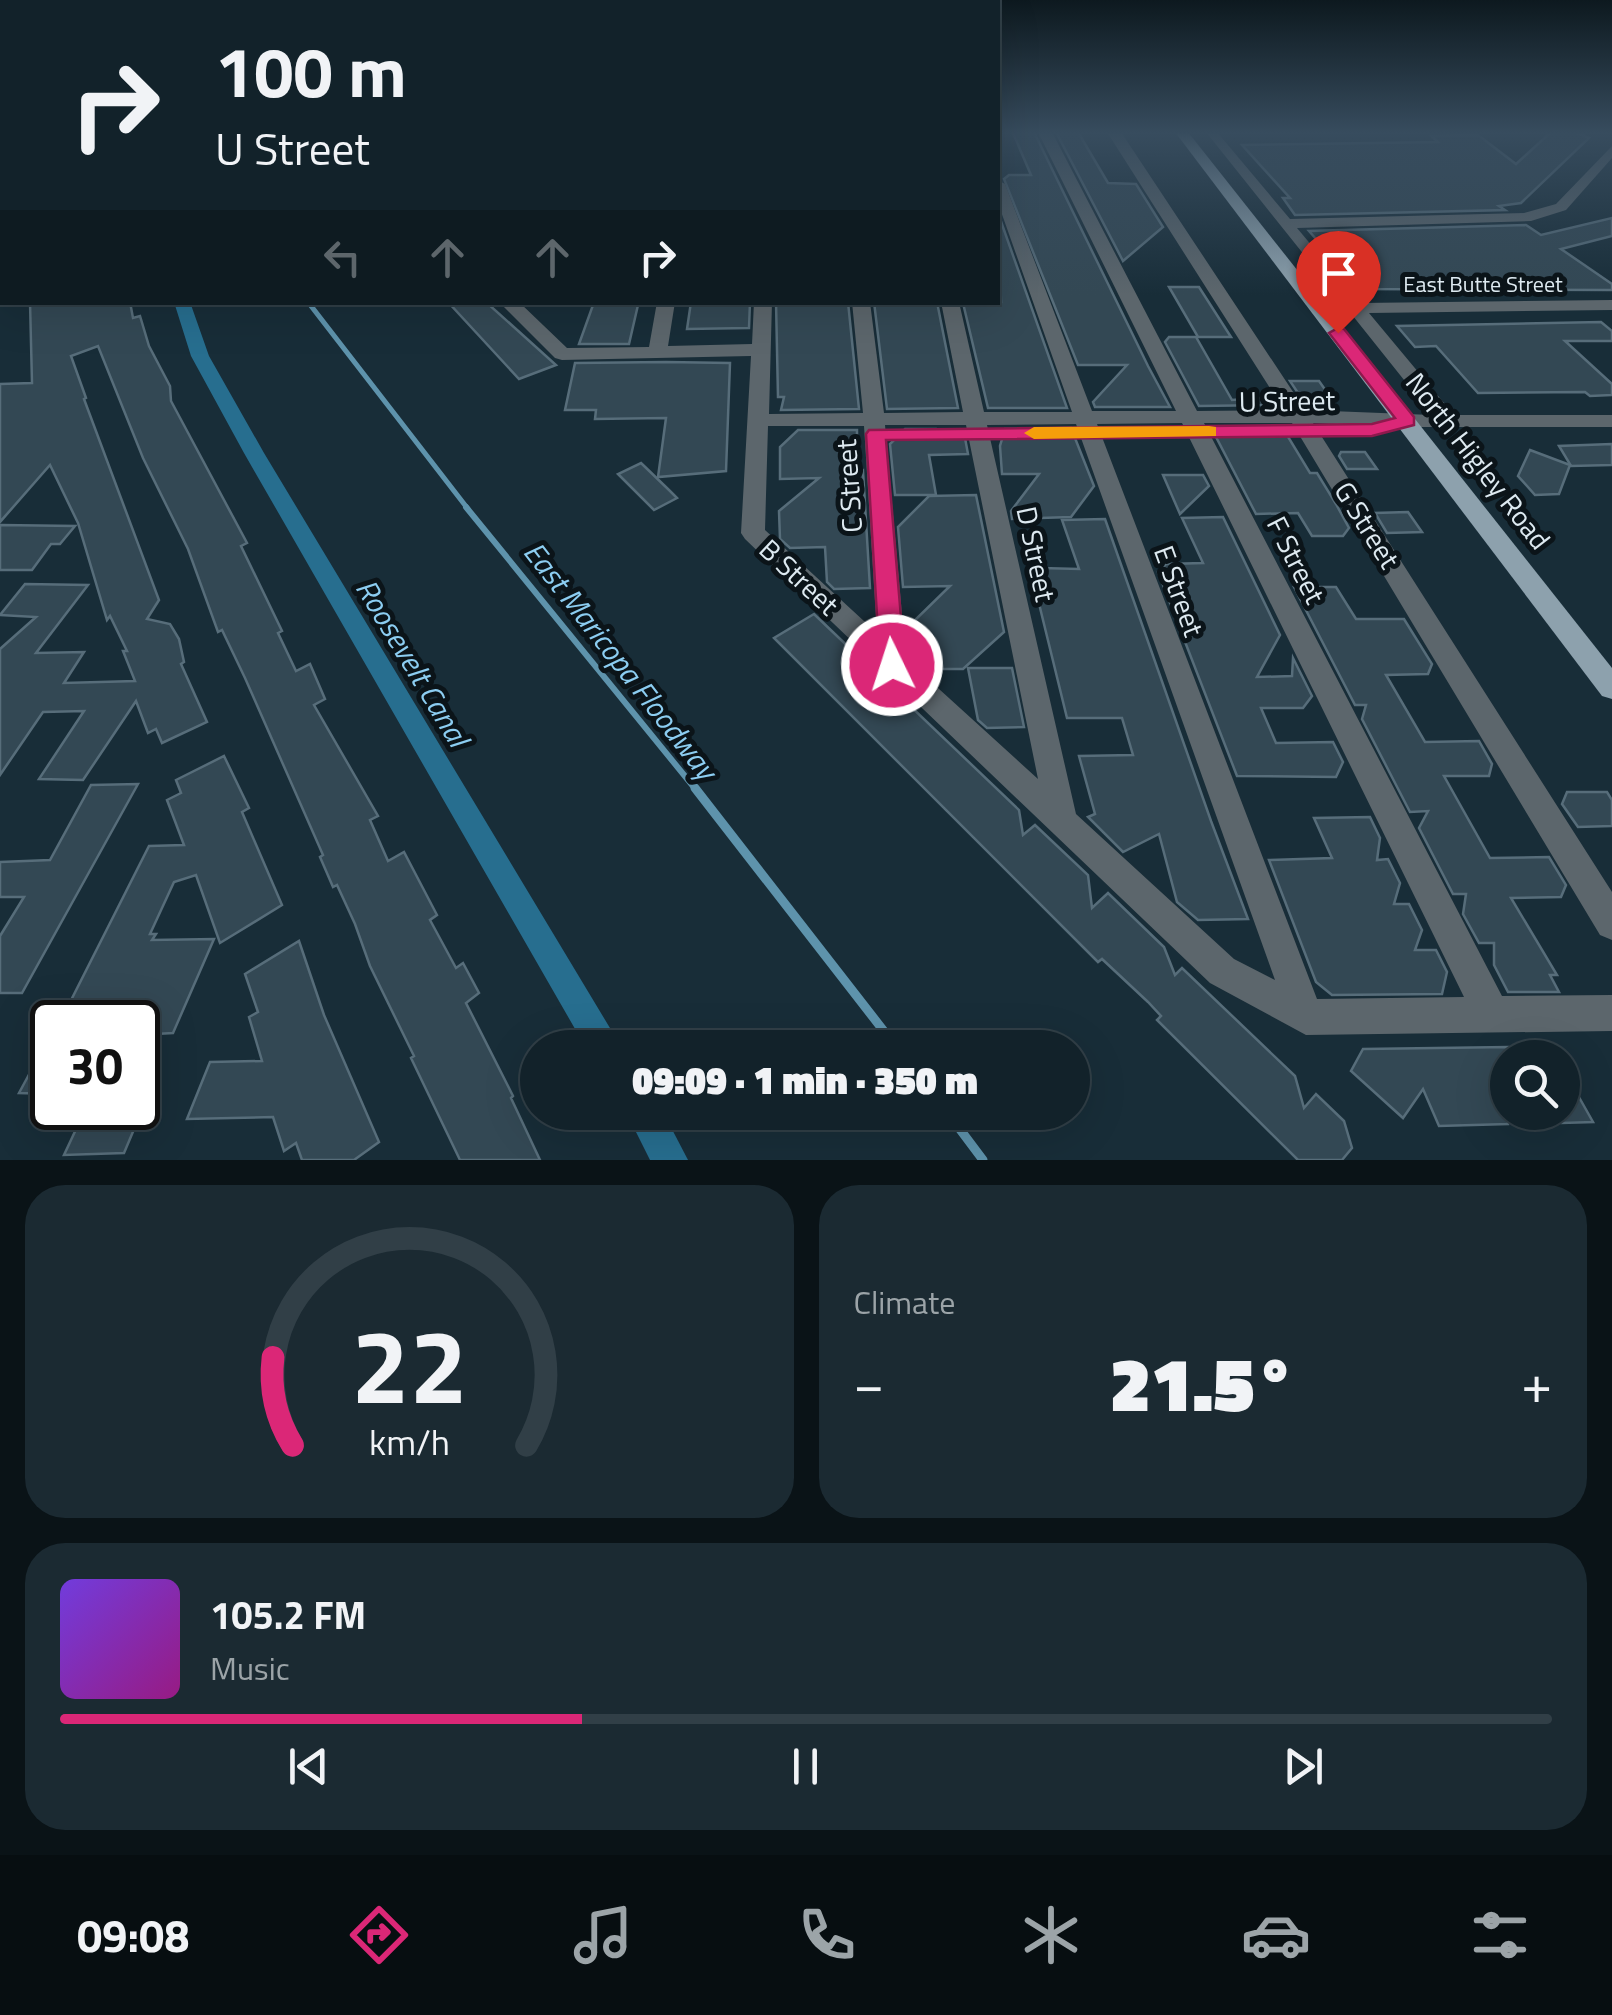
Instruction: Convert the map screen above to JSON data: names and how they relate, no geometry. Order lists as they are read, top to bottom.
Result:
{
  "streets": {
    "main road": ["North Higley Road"],
    "street": [
      "East Butte Street",
      "U Street",
      "C Street",
      "G Street",
      "D Street",
      "F Street",
      "B Street",
      "E Street"
    ]
  },
  "crossings": [
    ["East Butte Street", "North Higley Road"],
    ["U Street", "North Higley Road"],
    ["U Street", "C Street"],
    ["U Street", "G Street"],
    ["U Street", "D Street"],
    ["U Street", "F Street"],
    ["U Street", "B Street"],
    ["U Street", "E Street"],
    ["C Street", "B Street"],
    ["D Street", "B Street"]
  ],
  "water": ["East Maricopa Floodway", "Roosevelt Canal"],
  "page": {
    "turn": ["100 m", "U Street"],
    "limit": "30",
    "trip": "09:09 · 1 min · 350 m",
    "tile": "Climate",
    "heat": ["−", "21.5°", "+"],
    "song": ["105.2 FM", "Music"],
    "tabs": "09:08",
    "gauge": ["22", "km/h"]
  }
}
